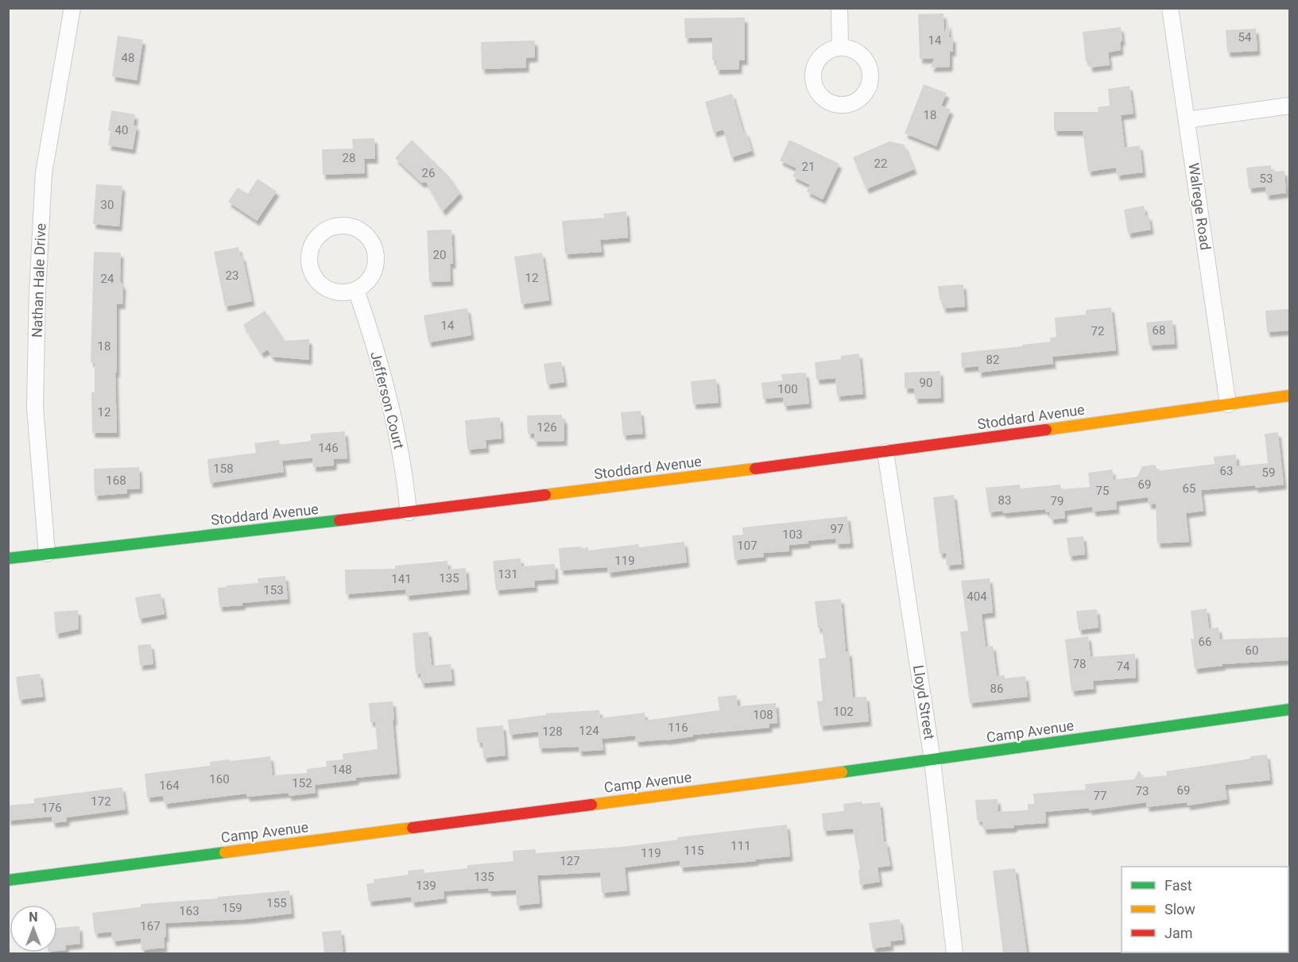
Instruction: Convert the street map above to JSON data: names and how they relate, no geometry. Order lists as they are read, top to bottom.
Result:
{
  "streets": {
    "street": [
      "Walrege Road",
      "Nathan Hale Drive",
      "Jefferson Court",
      "Stoddard Avenue",
      "Lloyd Street",
      "Camp Avenue"
    ]
  },
  "crossings": [
    ["Walrege Road", "Stoddard Avenue"],
    ["Nathan Hale Drive", "Stoddard Avenue"],
    ["Jefferson Court", "Stoddard Avenue"],
    ["Stoddard Avenue", "Lloyd Street"],
    ["Lloyd Street", "Camp Avenue"]
  ],
  "house_numbers": [
    "54",
    "14",
    "48",
    "18",
    "40",
    "28",
    "22",
    "21",
    "26",
    "53",
    "30",
    "20",
    "23",
    "12",
    "24",
    "14",
    "68",
    "72",
    "18",
    "82",
    "90",
    "100",
    "12",
    "126",
    "146",
    "158",
    "63",
    "59",
    "168",
    "69",
    "65",
    "75",
    "83",
    "79",
    "97",
    "103",
    "107",
    "119",
    "131",
    "135",
    "141",
    "153",
    "404",
    "66",
    "60",
    "78",
    "74",
    "86",
    "102",
    "108",
    "116",
    "124",
    "128",
    "148",
    "160",
    "152",
    "164",
    "69",
    "73",
    "77",
    "172",
    "176",
    "111",
    "115",
    "119",
    "127",
    "135",
    "139",
    "155",
    "159",
    "163",
    "167"
  ],
  "legend": ["Fast", "Slow", "Jam"],
  "north": "top"
}
